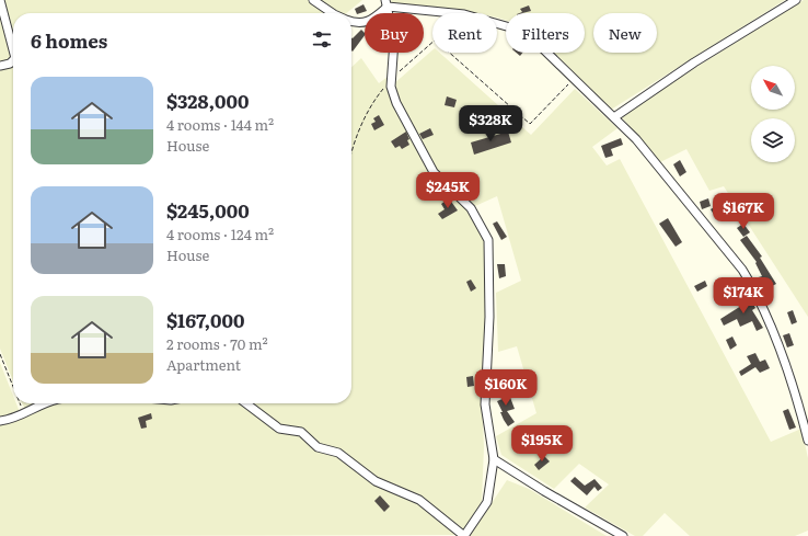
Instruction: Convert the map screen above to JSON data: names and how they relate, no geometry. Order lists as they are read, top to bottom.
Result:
{
  "north": "top left",
  "page": {
    "chip": [
      "Buy",
      "Rent",
      "Filters",
      "New"
    ],
    "heading": "6 homes",
    "list": [
      {
        "name": "$328,000",
        "note": "4 rooms · 144 m² · House"
      },
      {
        "name": "$245,000",
        "note": "4 rooms · 124 m² · House"
      },
      {
        "name": "$167,000",
        "note": "2 rooms · 70 m² · Apartment"
      }
    ],
    "price": [
      "$328K",
      "$245K",
      "$167K",
      "$174K",
      "$160K",
      "$195K"
    ]
  }
}
